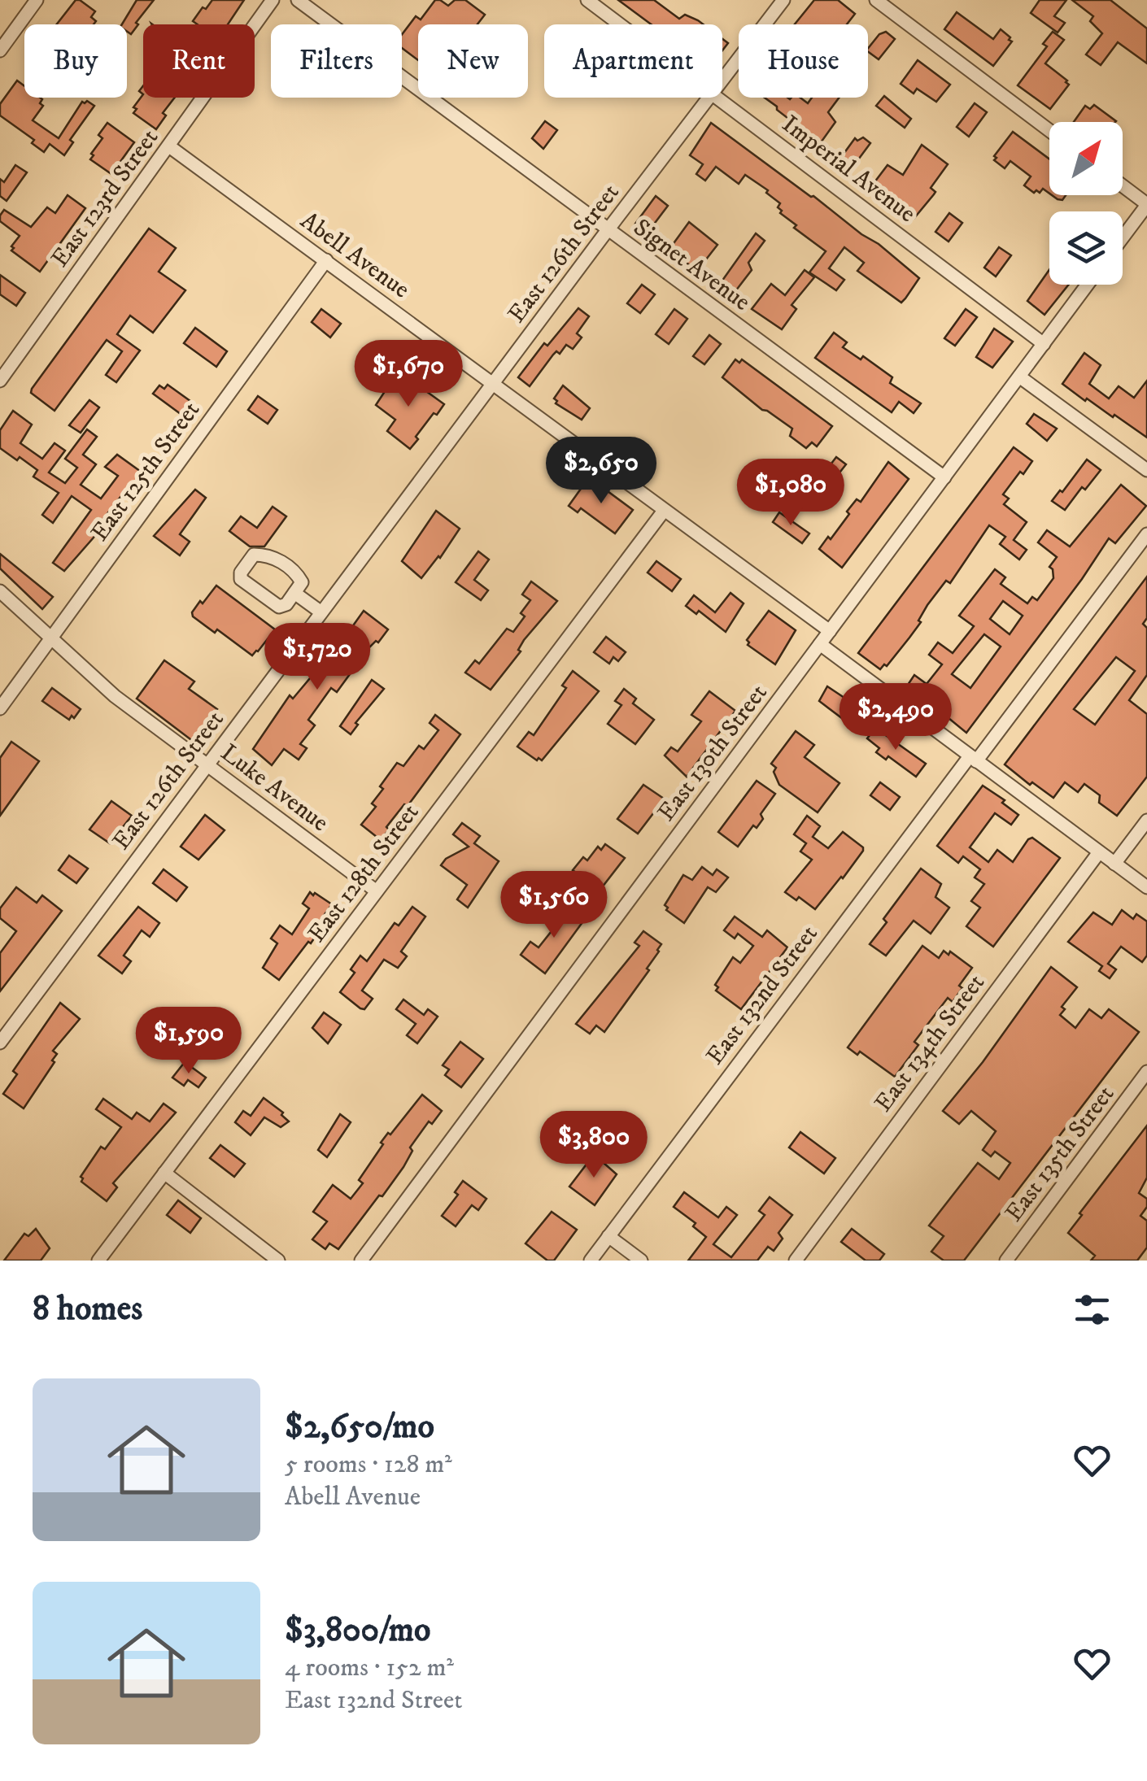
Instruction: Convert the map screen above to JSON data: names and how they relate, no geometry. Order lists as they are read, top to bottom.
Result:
{
  "streets": {
    "street": [
      "Imperial Avenue",
      "East 123rd Street",
      "East 126th Street",
      "Abell Avenue",
      "Signet Avenue",
      "East 125th Street",
      "East 130th Street",
      "Luke Avenue",
      "East 128th Street",
      "East 132nd Street",
      "East 134th Street",
      "East 135th Street"
    ]
  },
  "crossings": [
    ["Imperial Avenue", "East 130th Street"],
    ["East 123rd Street", "Abell Avenue"],
    ["East 126th Street", "Abell Avenue"],
    ["East 126th Street", "Signet Avenue"],
    ["East 126th Street", "Luke Avenue"],
    ["Abell Avenue", "East 125th Street"],
    ["Abell Avenue", "East 130th Street"],
    ["Abell Avenue", "East 128th Street"],
    ["Signet Avenue", "East 130th Street"],
    ["East 125th Street", "Luke Avenue"],
    ["Luke Avenue", "East 128th Street"]
  ],
  "north": "top right",
  "page": {
    "chip": [
      "Buy",
      "Rent",
      "Filters",
      "New",
      "Apartment",
      "House"
    ],
    "price": [
      "$1,670",
      "$2,650",
      "$1,080",
      "$1,720",
      "$2,490",
      "$1,560",
      "$1,590",
      "$3,800"
    ],
    "heading": "8 homes",
    "list": [
      {
        "name": "$2,650/mo",
        "note": "5 rooms · 128 m² · Abell Avenue"
      },
      {
        "name": "$3,800/mo",
        "note": "4 rooms · 152 m² · East 132nd Street"
      }
    ]
  }
}
